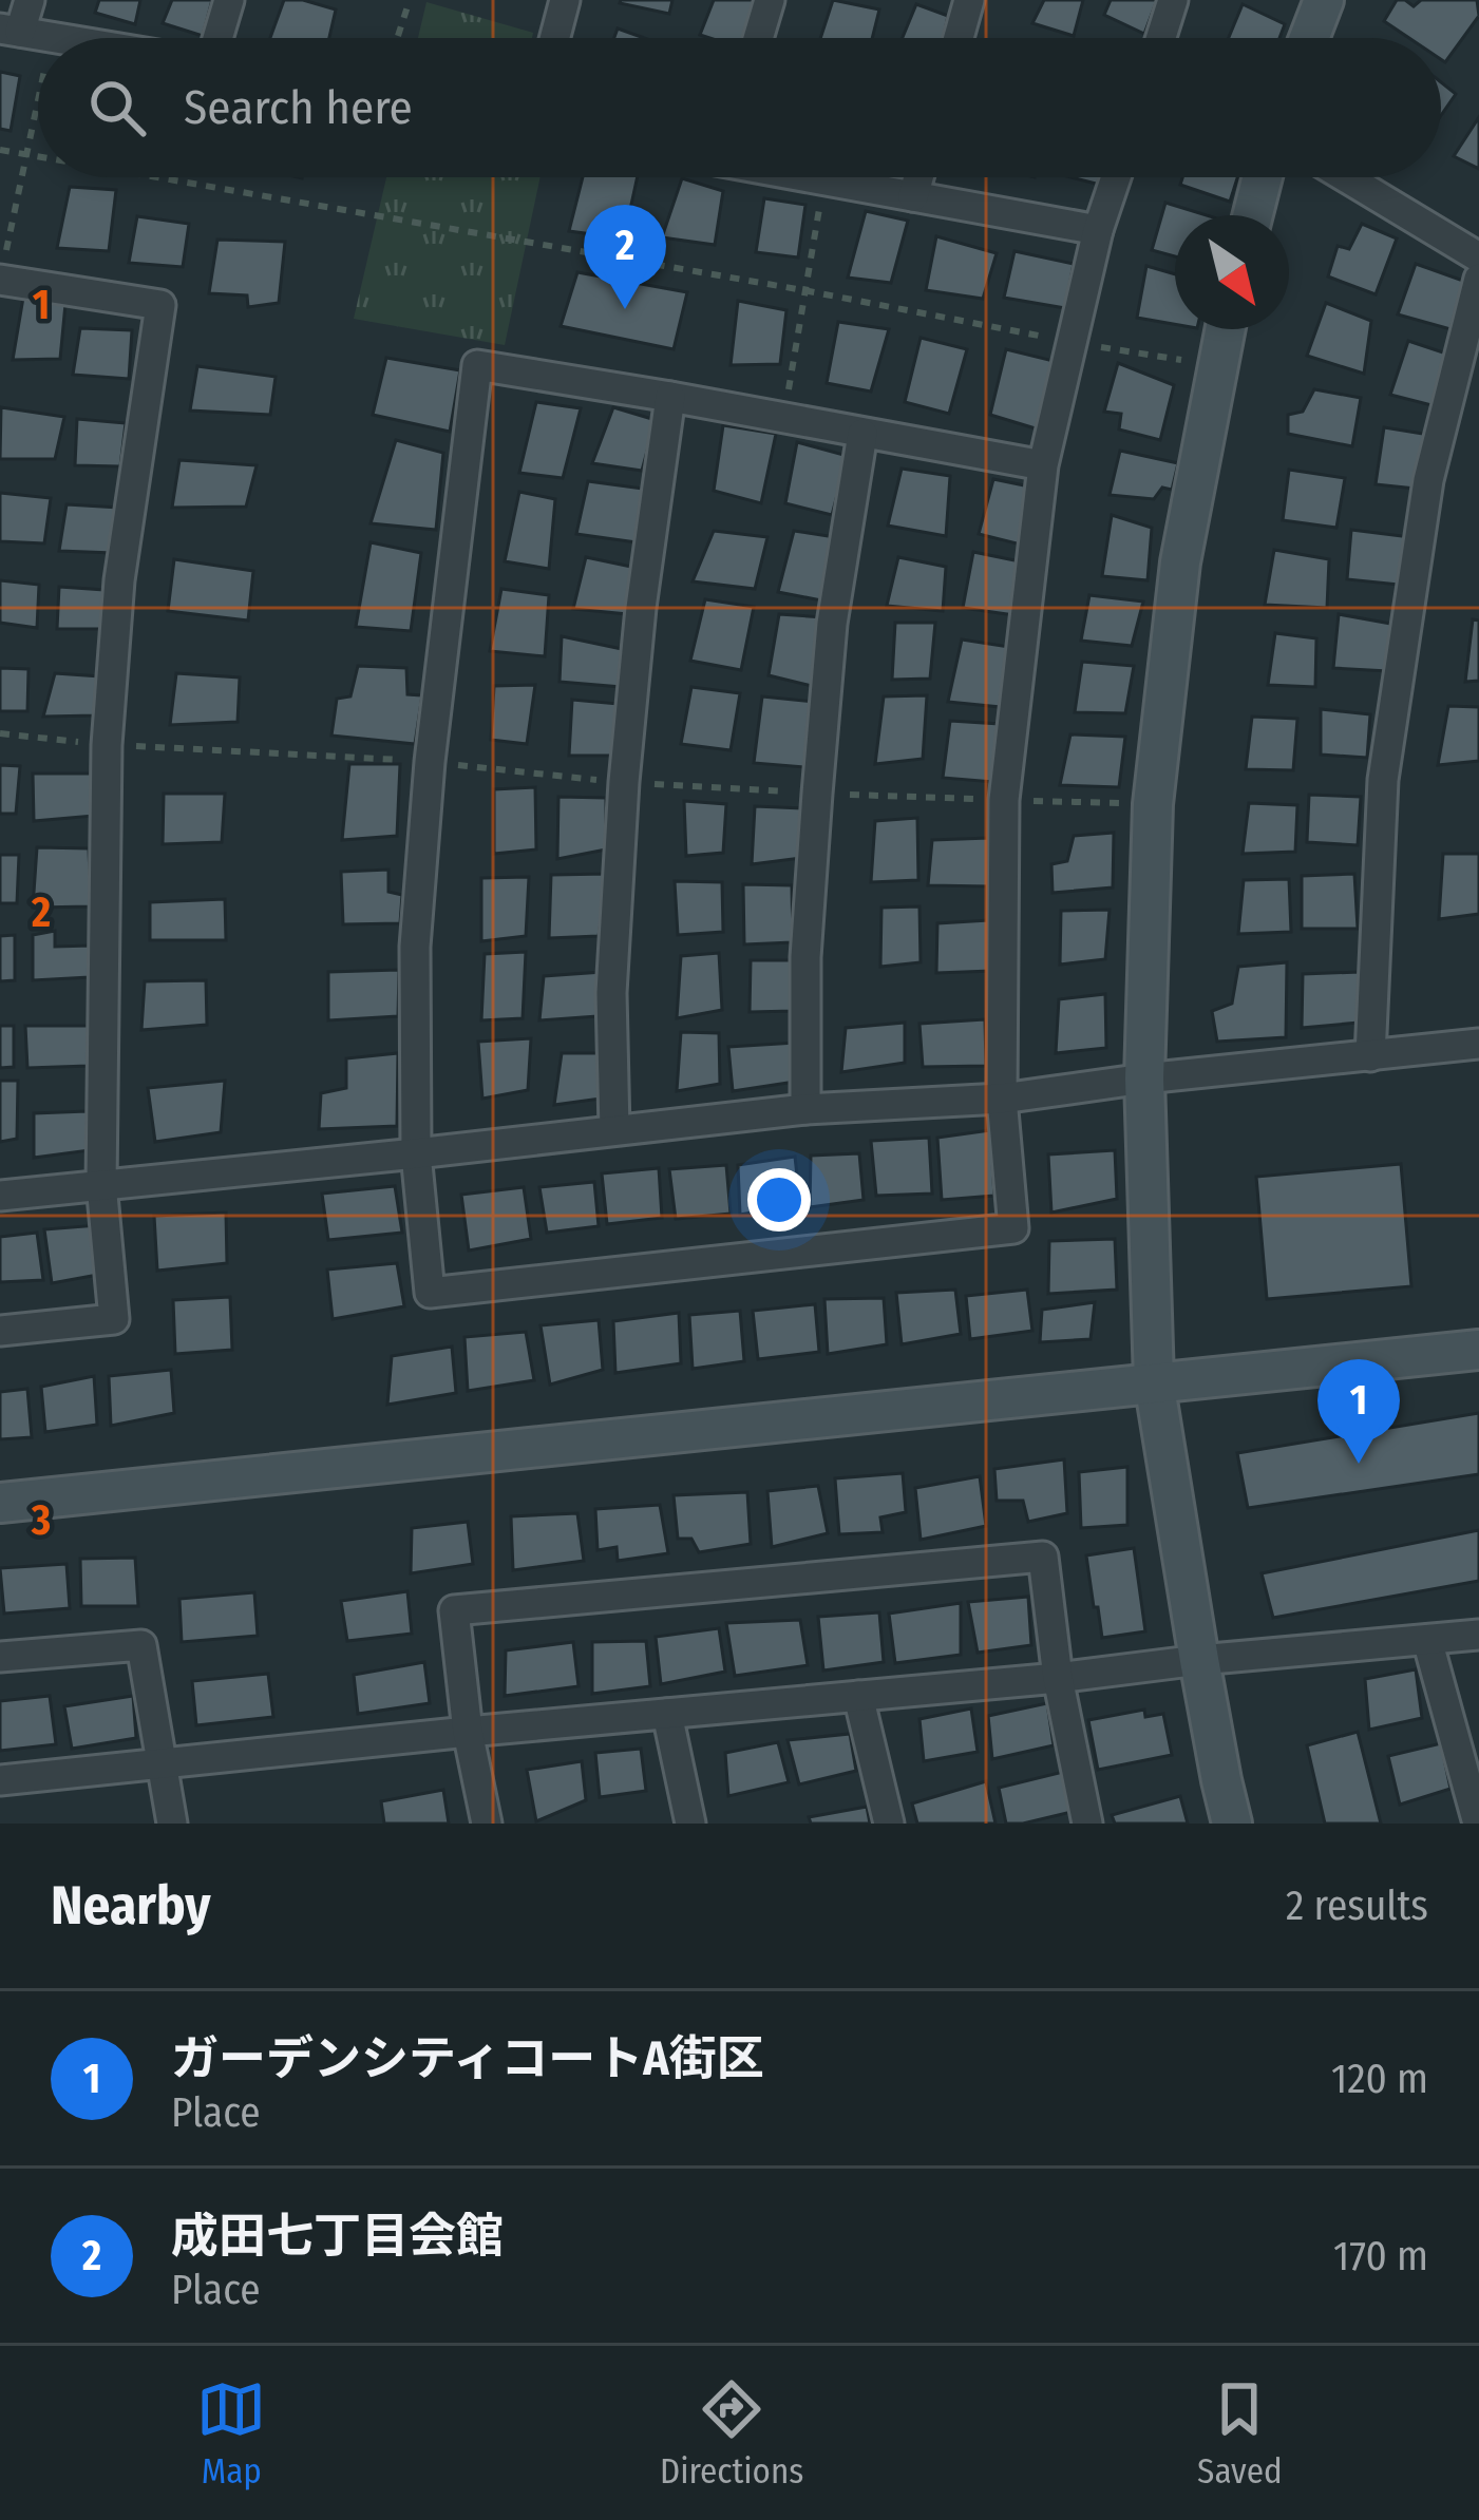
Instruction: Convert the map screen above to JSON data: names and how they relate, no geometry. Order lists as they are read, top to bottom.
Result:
{
  "north": "bottom right",
  "page": {
    "search": "Search here",
    "pins": ["2", "1"],
    "heading": ["Nearby", "2 results"],
    "list": [
      {
        "mark": "1",
        "name": "ガーデンシティコートA街区",
        "note": "Place",
        "value": "120 m"
      },
      {
        "mark": "2",
        "name": "成田七丁目会館",
        "note": "Place",
        "value": "170 m"
      }
    ],
    "nav": ["Map", "Directions", "Saved"]
  },
  "grid": {
    "rows": ["1", "2", "3"]
  }
}
